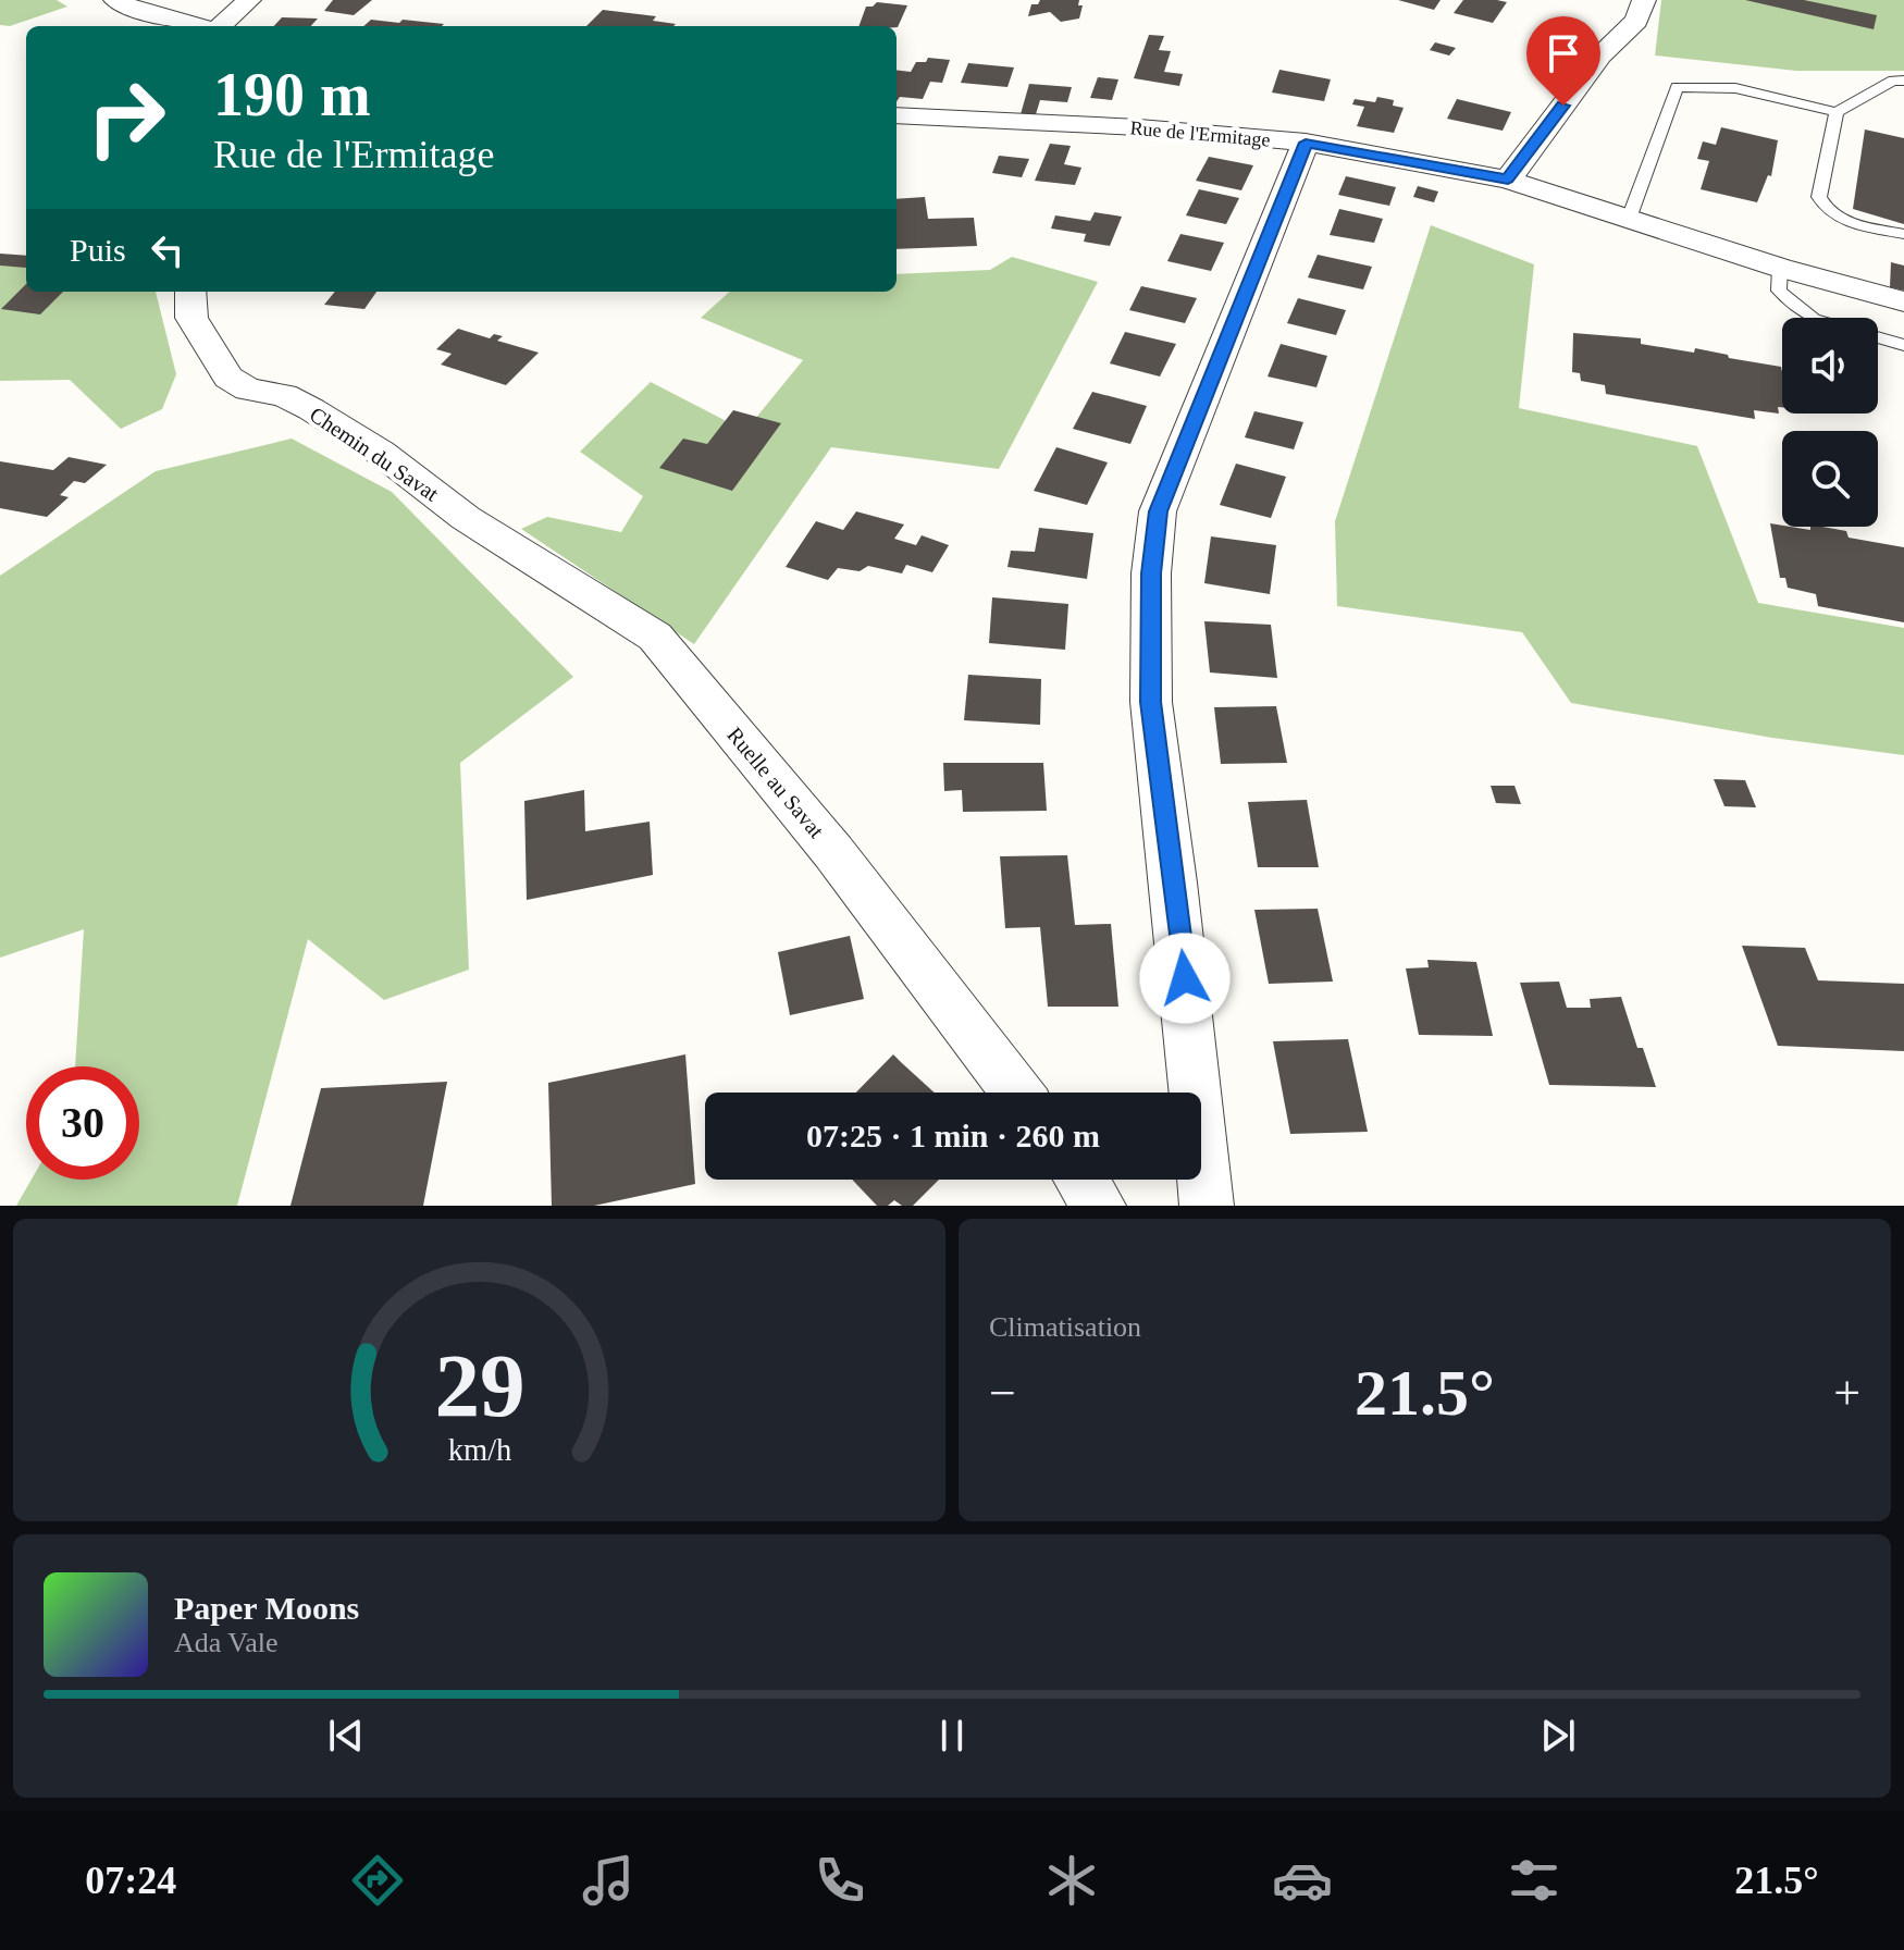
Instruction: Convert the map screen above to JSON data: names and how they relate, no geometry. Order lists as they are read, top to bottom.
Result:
{
  "streets": {
    "street": ["Rue de l'Ermitage", "Chemin du Savat", "Ruelle au Savat"]
  },
  "crossings": [
    ["Chemin du Savat", "Ruelle au Savat"]
  ],
  "page": {
    "turn": ["190 m", "Rue de l'Ermitage"],
    "then": "Puis",
    "limit": "30",
    "trip": "07:25 · 1 min · 260 m",
    "tile": "Climatisation",
    "heat": ["−", "21.5°", "+"],
    "song": ["Paper Moons", "Ada Vale"],
    "tabs": ["07:24", "21.5°"],
    "gauge": ["29", "km/h"]
  }
}
